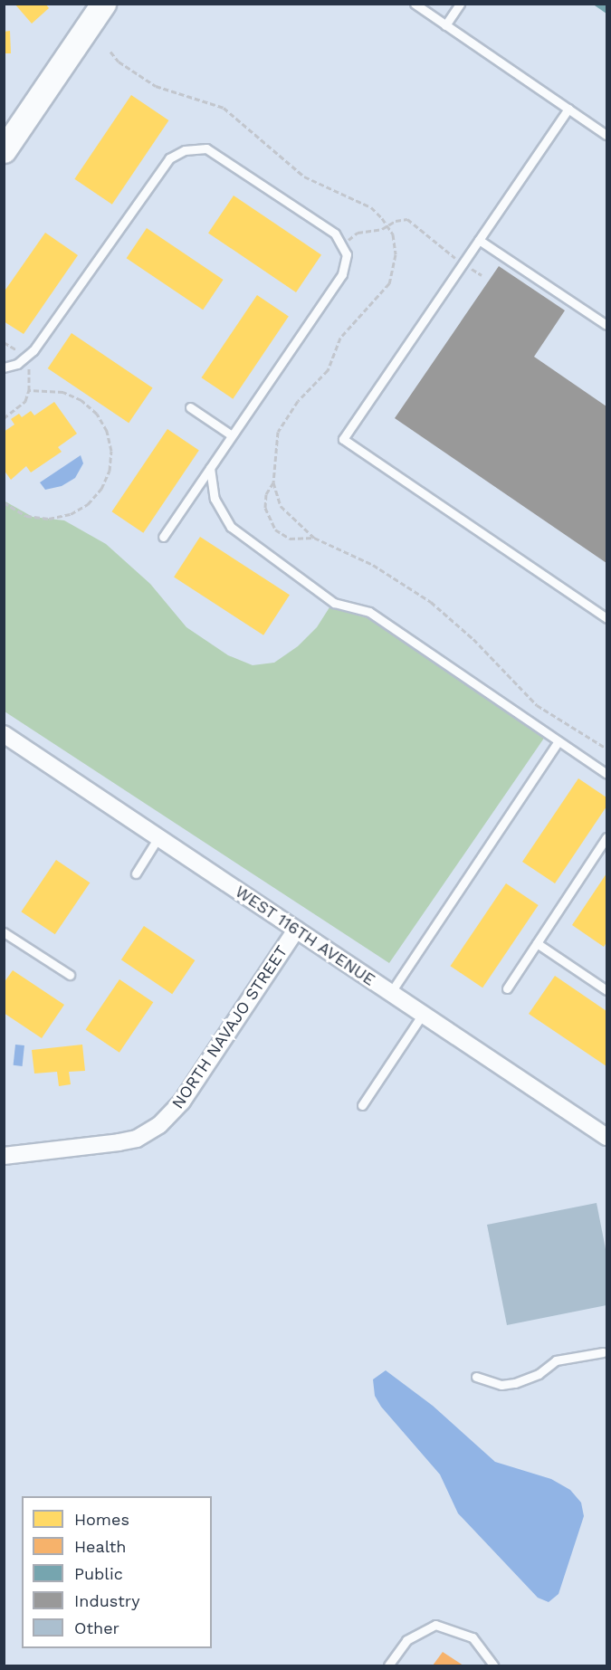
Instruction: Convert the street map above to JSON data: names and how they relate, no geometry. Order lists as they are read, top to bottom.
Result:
{
  "streets": {
    "street": ["WEST 116TH AVENUE", "NORTH NAVAJO STREET"]
  },
  "crossings": [
    ["WEST 116TH AVENUE", "NORTH NAVAJO STREET"]
  ],
  "legend": [
    "Homes",
    "Health",
    "Public",
    "Industry",
    "Other"
  ]
}
